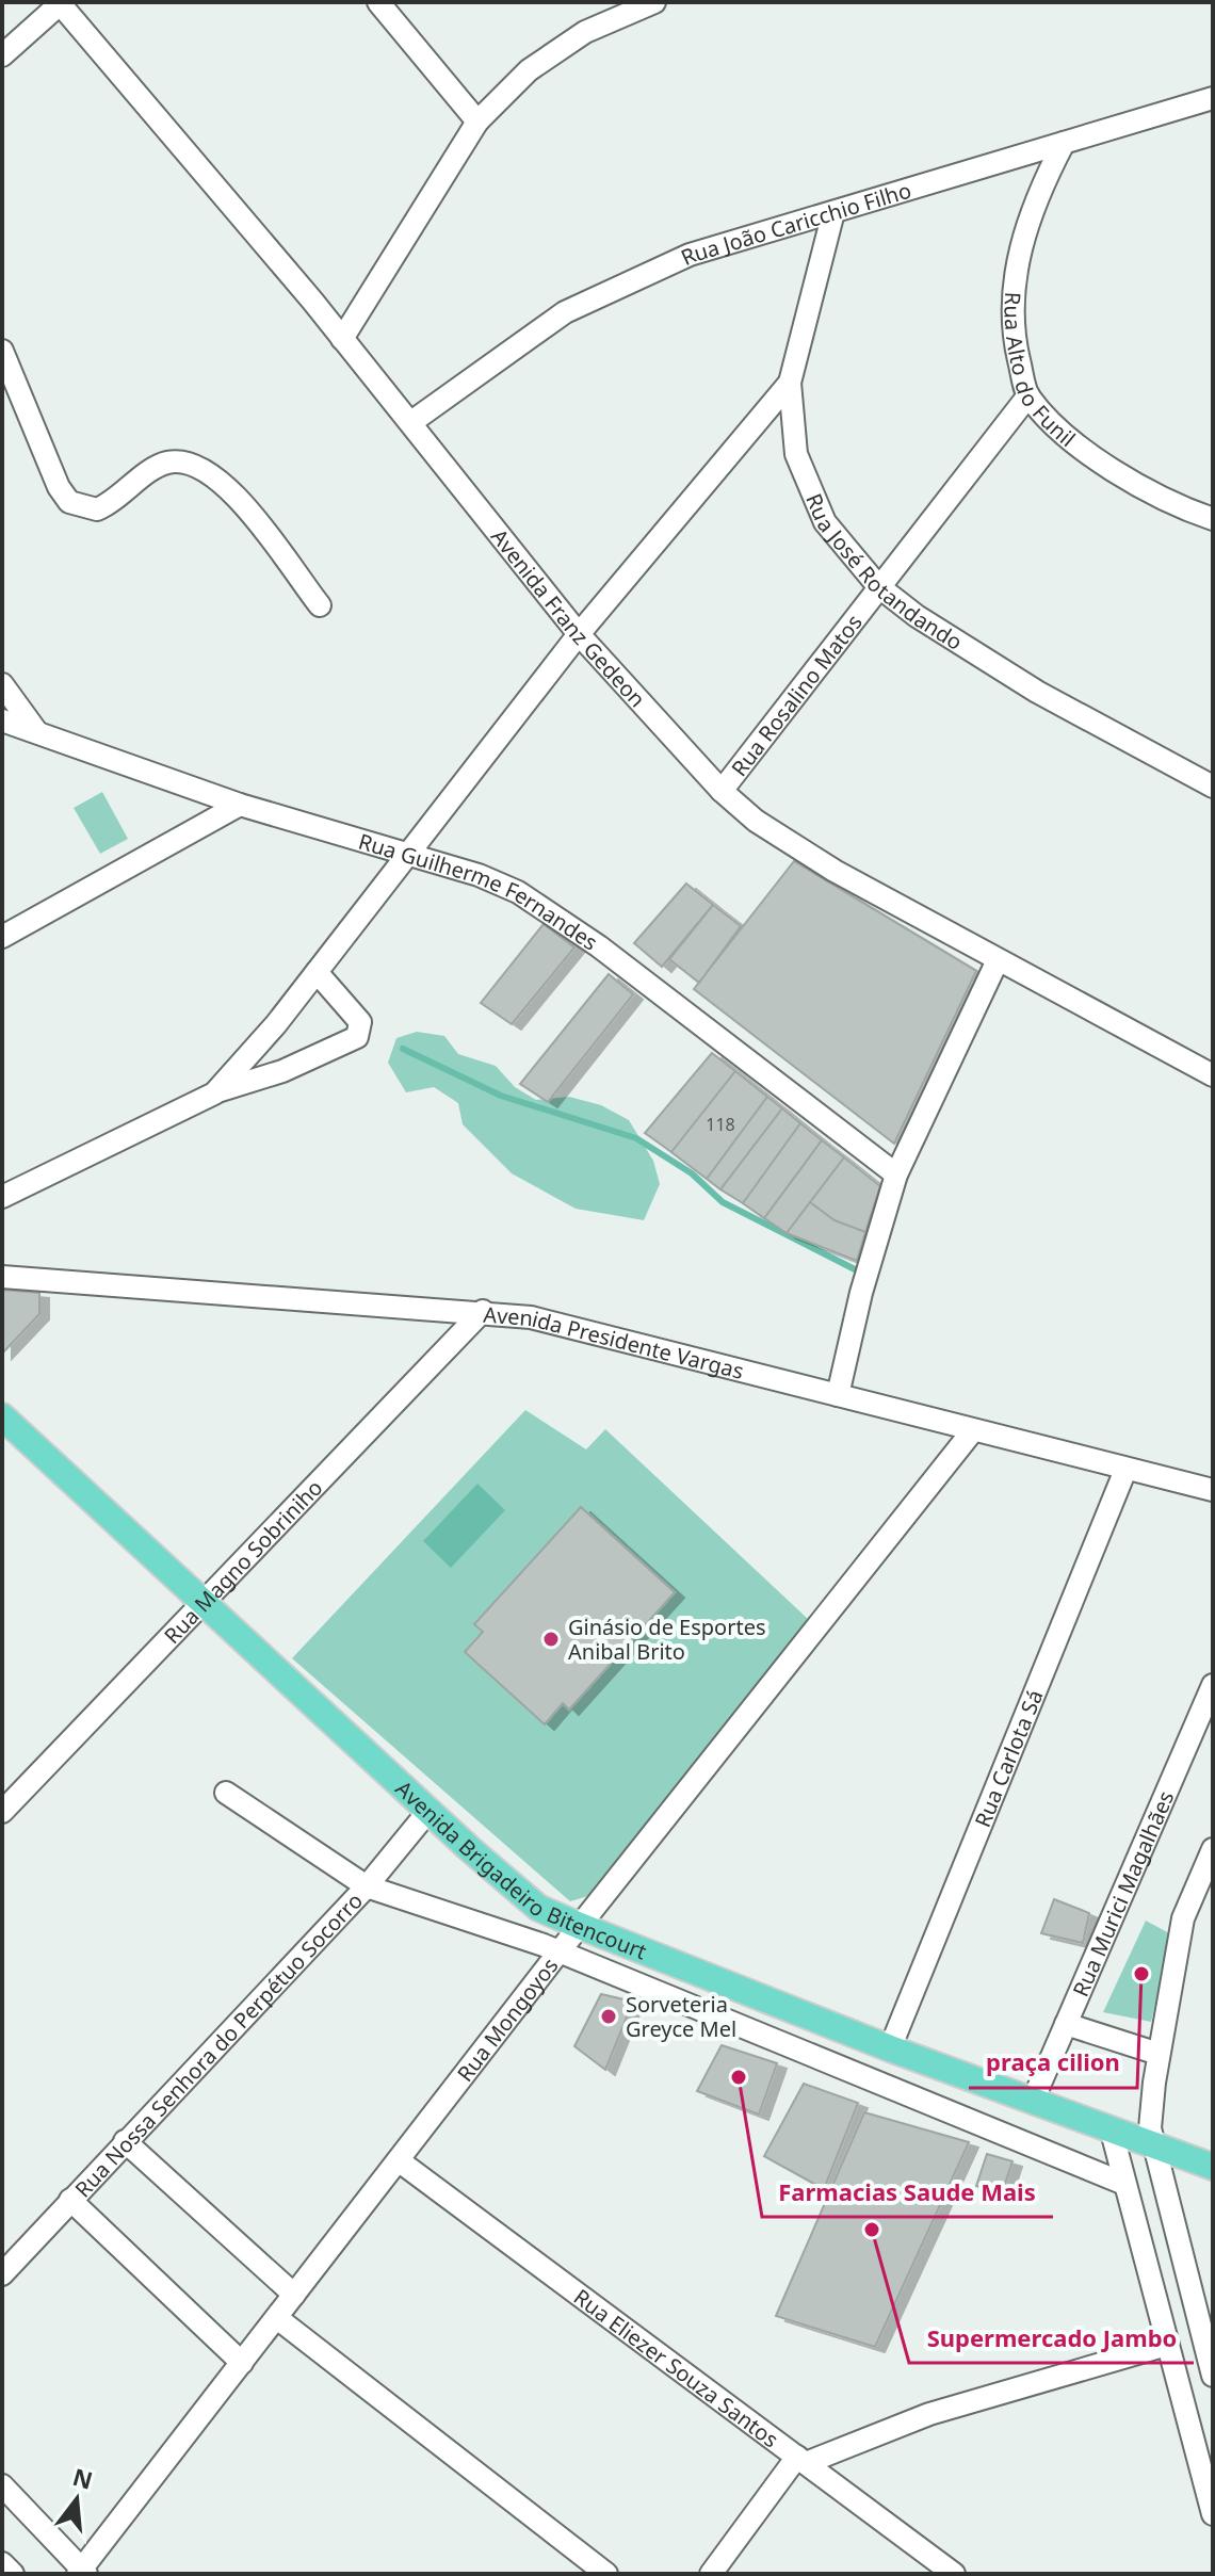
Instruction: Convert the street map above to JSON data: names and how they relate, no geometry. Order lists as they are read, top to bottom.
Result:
{
  "streets": {
    "main road": ["Avenida Brigadeiro Bitencourt"],
    "street": [
      "Rua João Caricchio Filho",
      "Rua Alto do Funil",
      "Rua José Rotandando",
      "Avenida Franz Gedeon",
      "Rua Rosalino Matos",
      "Rua Guilherme Fernandes",
      "Avenida Presidente Vargas",
      "Rua Magno Sobriniho",
      "Rua Carlota Sá",
      "Rua Murici Magalhães",
      "Rua Mongoyos",
      "Rua Nossa Senhora do Perpétuo Socorro",
      "Rua Eliezer Souza Santos"
    ]
  },
  "crossings": [
    ["Rua João Caricchio Filho", "Rua Alto do Funil"],
    ["Rua João Caricchio Filho", "Rua José Rotandando"],
    ["Rua João Caricchio Filho", "Avenida Franz Gedeon"],
    ["Rua Alto do Funil", "Rua Rosalino Matos"],
    ["Rua José Rotandando", "Rua Rosalino Matos"],
    ["Avenida Franz Gedeon", "Rua Rosalino Matos"],
    ["Avenida Presidente Vargas", "Rua Magno Sobriniho"],
    ["Avenida Presidente Vargas", "Rua Carlota Sá"],
    ["Avenida Presidente Vargas", "Rua Mongoyos"],
    ["Rua Magno Sobriniho", "Avenida Brigadeiro Bitencourt"],
    ["Rua Carlota Sá", "Avenida Brigadeiro Bitencourt"],
    ["Avenida Brigadeiro Bitencourt", "Rua Murici Magalhães"],
    ["Avenida Brigadeiro Bitencourt", "Rua Mongoyos"],
    ["Avenida Brigadeiro Bitencourt", "Rua Nossa Senhora do Perpétuo Socorro"],
    ["Rua Mongoyos", "Rua Eliezer Souza Santos"]
  ],
  "places": [
    "Ginásio de Esportes Anibal Brito",
    "praça cilion",
    "Sorveteria Greyce Mel",
    "Farmacias Saude Mais",
    "Supermercado Jambo"
  ],
  "house_numbers": ["118"],
  "north": "top"
}
